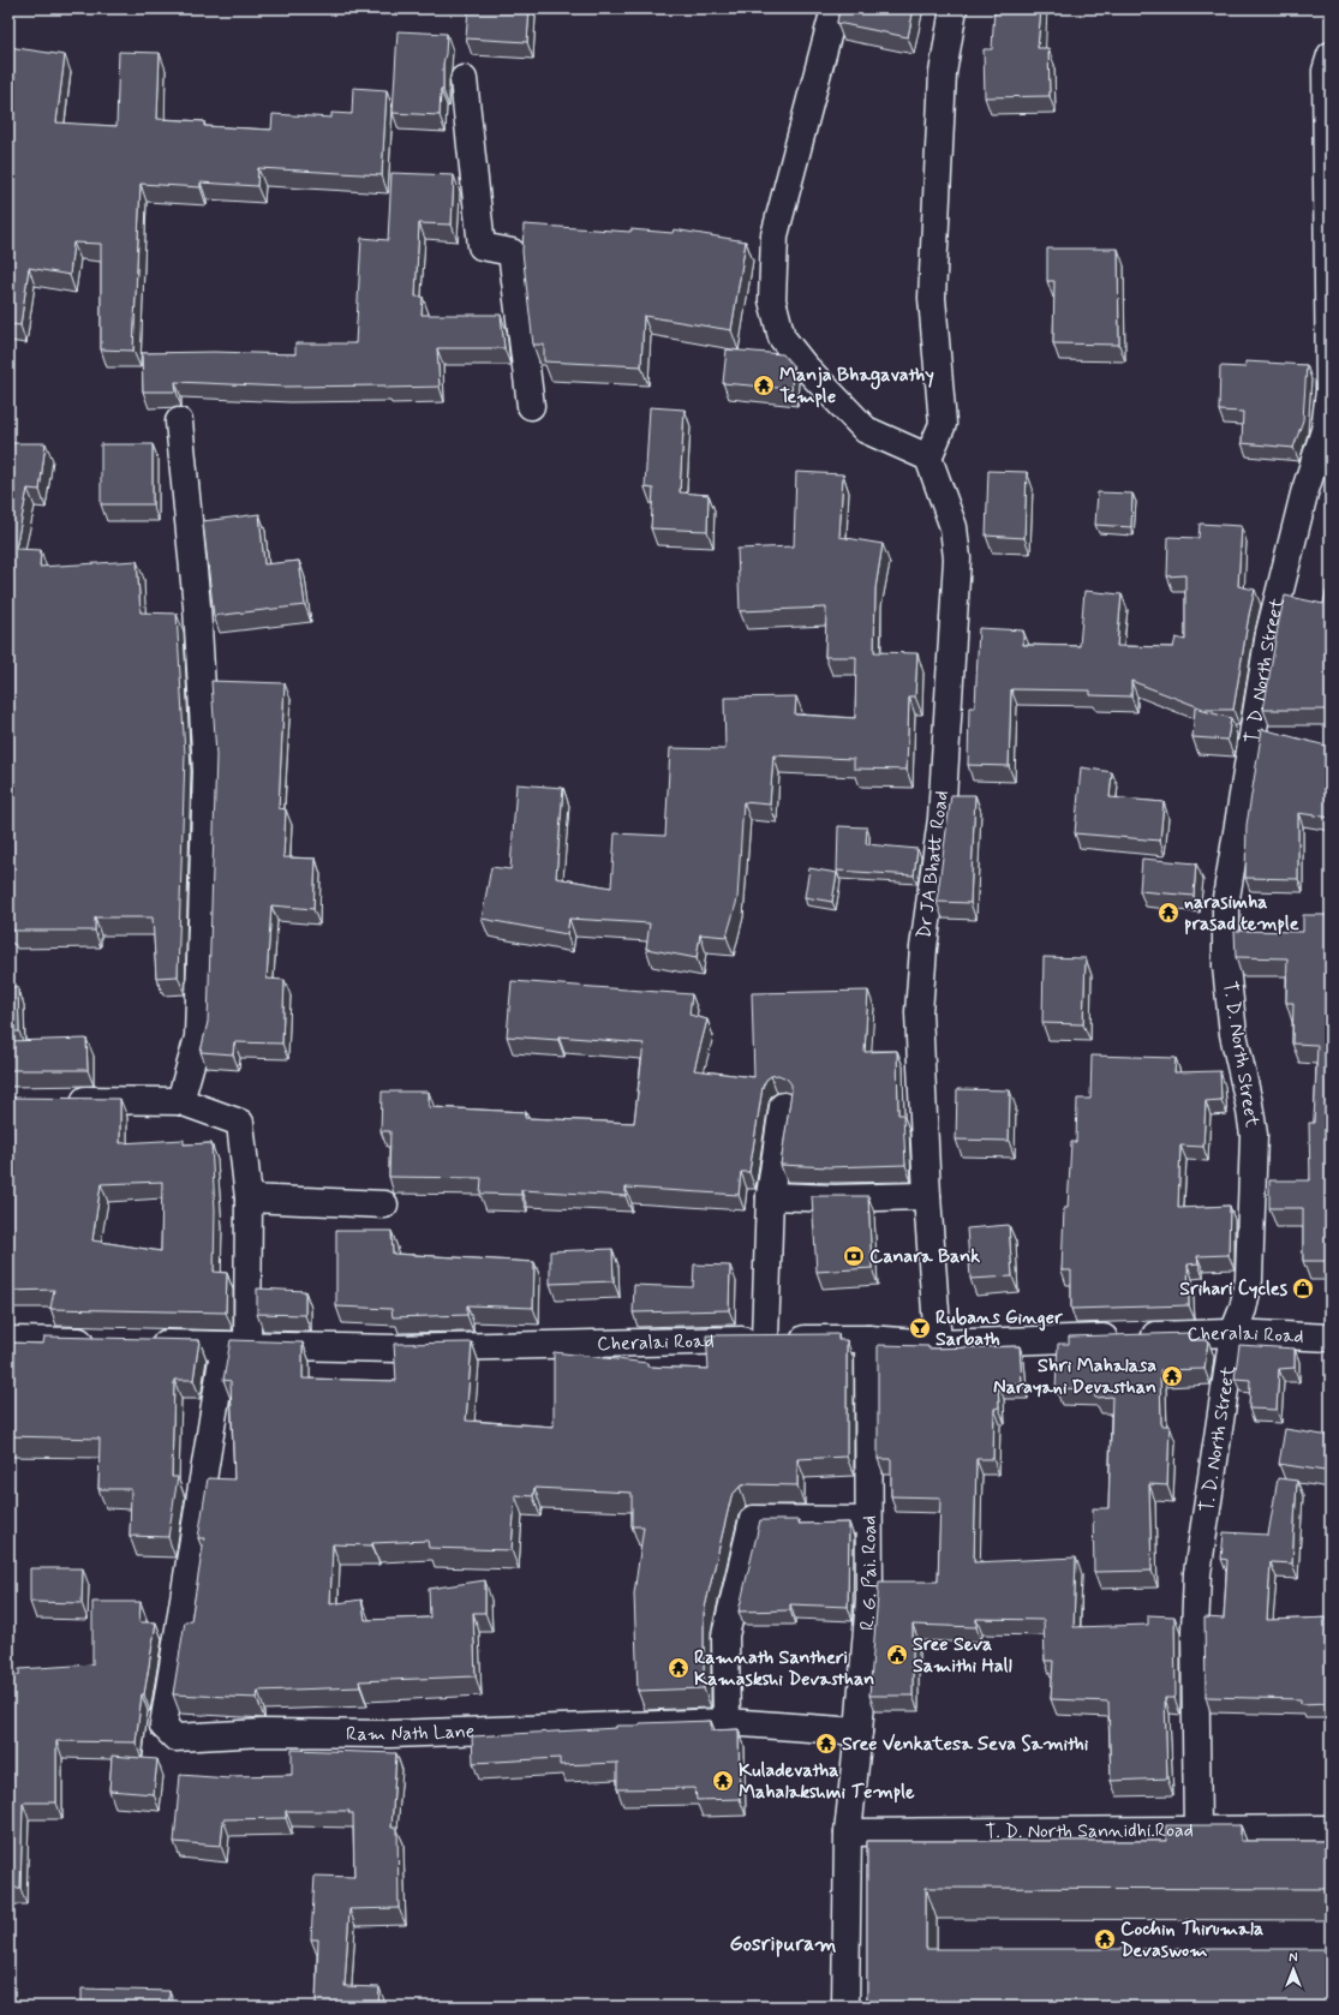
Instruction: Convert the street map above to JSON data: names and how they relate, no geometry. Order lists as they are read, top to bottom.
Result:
{
  "streets": {
    "street": [
      "T. D. North Street",
      "Dr JA Bhatt Road",
      "Cheralai Road",
      "R. G. Pai. Road",
      "Ram Nath Lane",
      "T. D. North Sannidhi.Road"
    ]
  },
  "crossings": [
    ["T. D. North Street", "Cheralai Road"],
    ["T. D. North Street", "T. D. North Sannidhi.Road"],
    ["Dr JA Bhatt Road", "Cheralai Road"],
    ["Cheralai Road", "R. G. Pai. Road"],
    ["Cheralai Road", "Ram Nath Lane"],
    ["R. G. Pai. Road", "T. D. North Sannidhi.Road"]
  ],
  "districts": ["Gosripuram"],
  "places": {
    "temple": [
      "Manja Bhagavathy Temple",
      "narasimha prasad temple",
      "Shri Mahalasa Narayani Devasthan",
      "Ramnath Santheri Kamaskshi Devasthan",
      "Sree Venkatesa Seva Samithi",
      "Kuladevatha Mahalakshmi Temple",
      "Cochin Thirumala Devaswom"
    ],
    "bank": ["Canara Bank"],
    "shop": ["Srihari Cycles"],
    "bar": ["Rubans Ginger Sarbath"],
    "public building": ["Sree Seva Samithi Hall"]
  },
  "north": "top"
}
